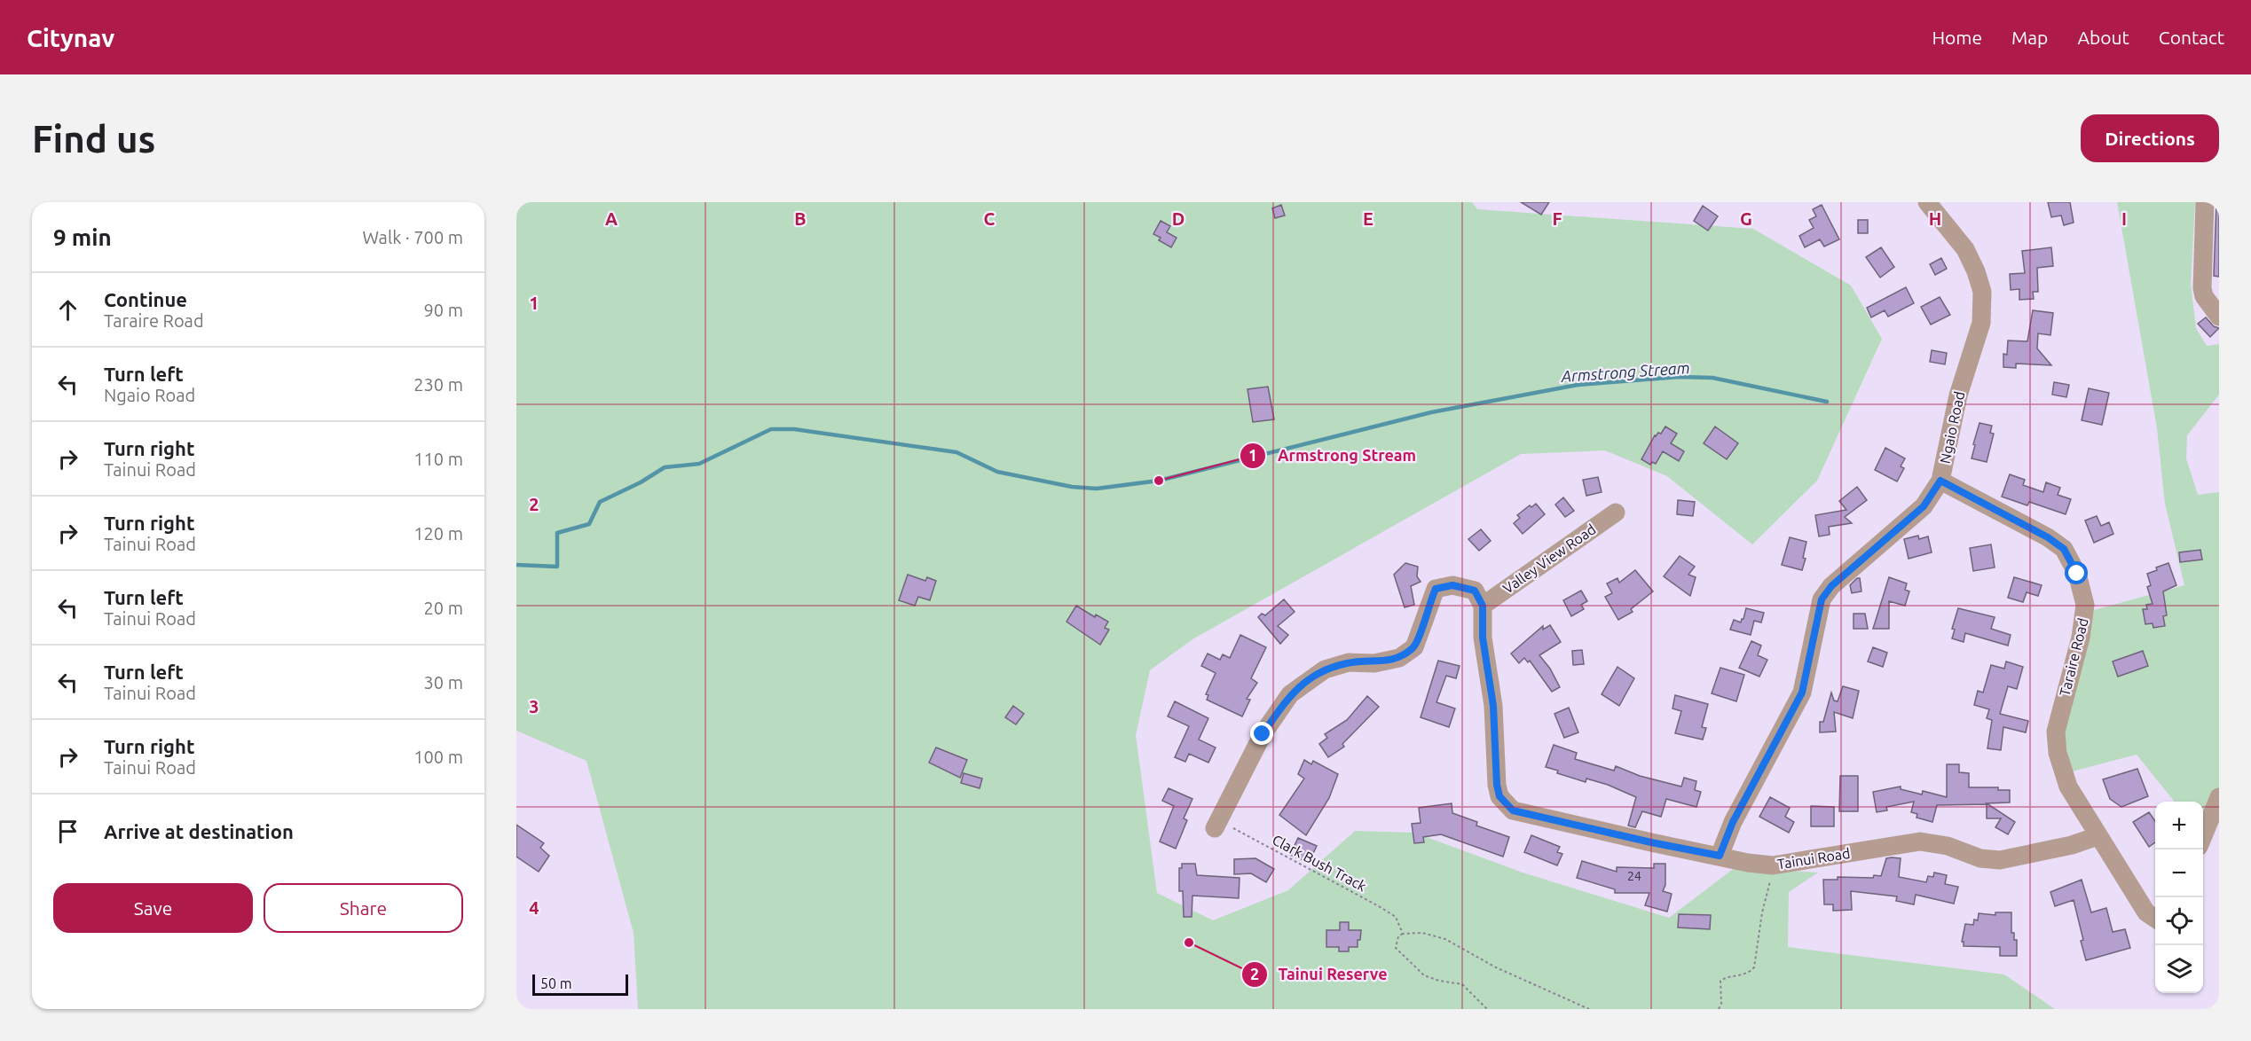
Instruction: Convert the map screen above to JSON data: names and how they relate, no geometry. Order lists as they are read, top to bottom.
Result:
{
  "streets": {
    "street": [
      "Ngaio Road",
      "Valley View Road",
      "Taraire Road",
      "Tainui Road"
    ],
    "path": ["Clark Bush Track"]
  },
  "crossings": [
    ["Ngaio Road", "Taraire Road"],
    ["Ngaio Road", "Tainui Road"],
    ["Valley View Road", "Tainui Road"],
    ["Taraire Road", "Tainui Road"]
  ],
  "water": ["Armstrong Stream"],
  "places": ["Armstrong Stream", "Tainui Reserve"],
  "house_numbers": ["24"],
  "scale_bar": "50 m",
  "page": {
    "header": "Citynav",
    "nav": [
      "Home",
      "Map",
      "About",
      "Contact"
    ],
    "buttons": [
      "Directions",
      ["Save", "Share"]
    ],
    "title": "Find us",
    "heading": ["9 min", "Walk · 700 m"],
    "list": [
      ["Continue", "Taraire Road", "90 m"],
      ["Turn left", "Ngaio Road", "230 m"],
      ["Turn right", "Tainui Road", "110 m"],
      ["Turn right", "Tainui Road", "120 m"],
      ["Turn left", "Tainui Road", "20 m"],
      ["Turn left", "Tainui Road", "30 m"],
      ["Turn right", "Tainui Road", "100 m"],
      "Arrive at destination"
    ],
    "map_buttons": ["+", "−"],
    "scale": "50 m"
  },
  "grid": {
    "columns": [
      "A",
      "B",
      "C",
      "D",
      "E",
      "F",
      "G",
      "H",
      "I"
    ],
    "rows": [
      "1",
      "2",
      "3",
      "4"
    ]
  }
}
